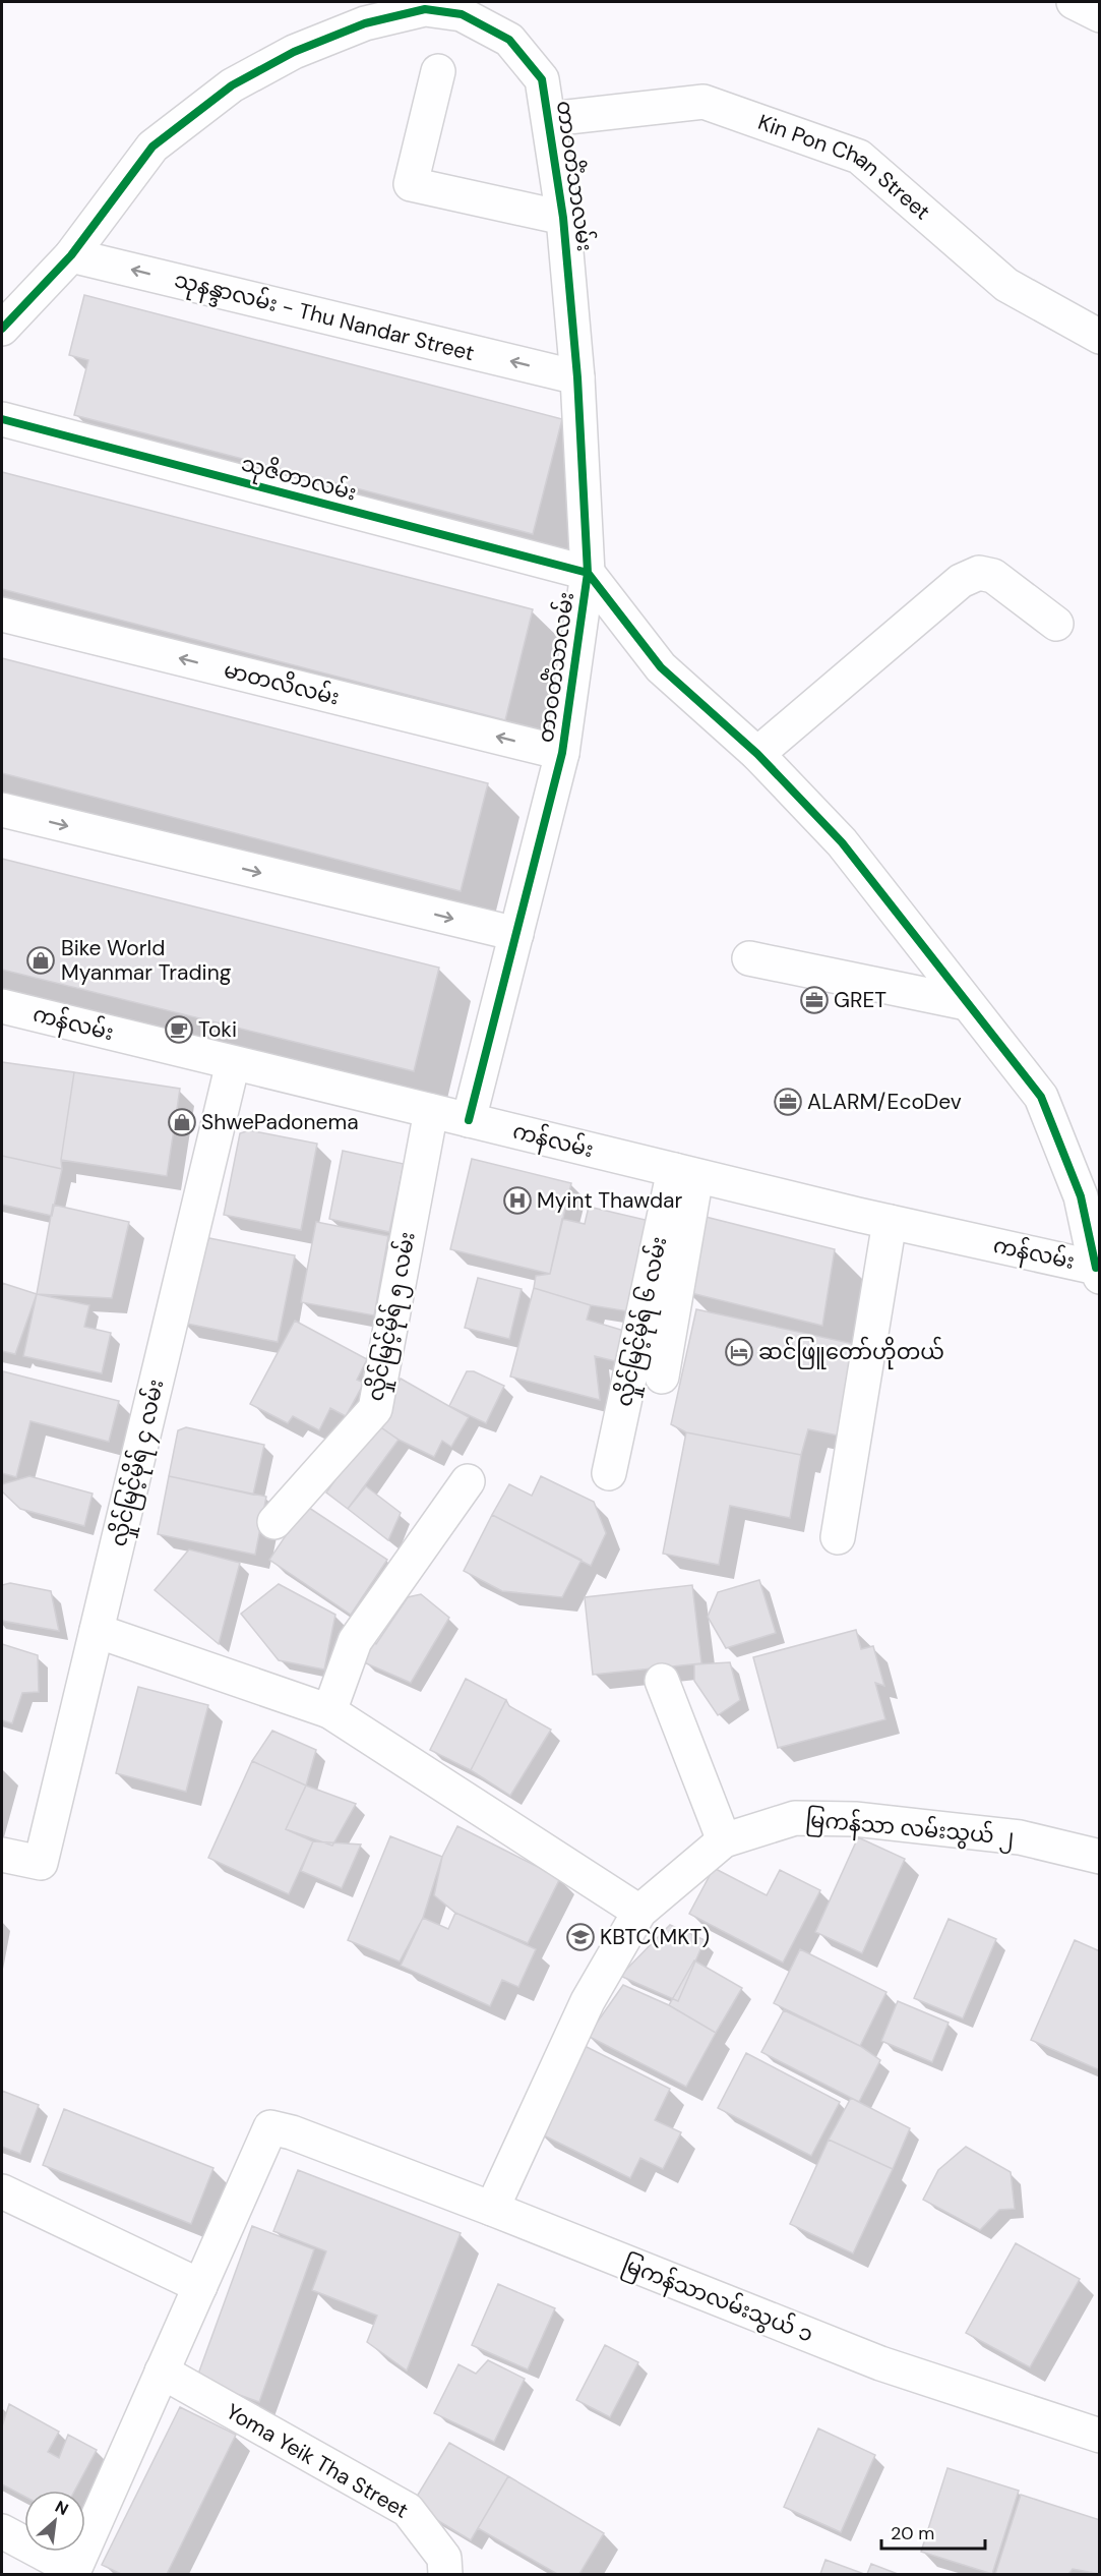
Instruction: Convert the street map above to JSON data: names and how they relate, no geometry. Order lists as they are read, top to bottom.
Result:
{
  "streets": {
    "street": [
      "Kin Pon Chan Street",
      "တာဝတိံသာလမ်း",
      "သုနန္ဒာလမ်း - Thu Nandar Street",
      "သုဇိတာလမ်း",
      "မာတလိလမ်း",
      "ကန်လမ်း",
      "လှိုင်မြင့်မိုရ် ၅ လမ်း",
      "လှိုင်မြင့်မိုရ် ၆ လမ်း",
      "လှိုင်မြင့်မိုရ် ၄ လမ်း",
      "မြကန်သာ လမ်းသွယ် ၂",
      "မြကန်သာလမ်းသွယ် ၁",
      "Yoma Yeik Tha Street"
    ]
  },
  "crossings": [
    ["Kin Pon Chan Street", "တာဝတိံသာလမ်း"],
    ["တာဝတိံသာလမ်း", "သုနန္ဒာလမ်း - Thu Nandar Street"],
    ["တာဝတိံသာလမ်း", "သုဇိတာလမ်း"],
    ["တာဝတိံသာလမ်း", "မာတလိလမ်း"],
    ["တာဝတိံသာလမ်း", "ကန်လမ်း"],
    ["ကန်လမ်း", "လှိုင်မြင့်မိုရ် ၅ လမ်း"],
    ["ကန်လမ်း", "လှိုင်မြင့်မိုရ် ၆ လမ်း"],
    ["ကန်လမ်း", "လှိုင်မြင့်မိုရ် ၄ လမ်း"],
    ["မြကန်သာ လမ်းသွယ် ၂", "မြကန်သာလမ်းသွယ် ၁"]
  ],
  "one_way": ["သုနန္ဒာလမ်း - Thu Nandar Street"],
  "places": {
    "shop": ["Bike World Myanmar Trading", "ShwePadonema"],
    "office": ["GRET", "ALARM/EcoDev"],
    "cafe": ["Toki"],
    "hospital": ["Myint Thawdar"],
    "hotel": ["ဆင်ဖြူတော်ဟိုတယ်"],
    "school or university": ["KBTC(MKT)"]
  },
  "scale_bar": "20 m",
  "north": "top right"
}
